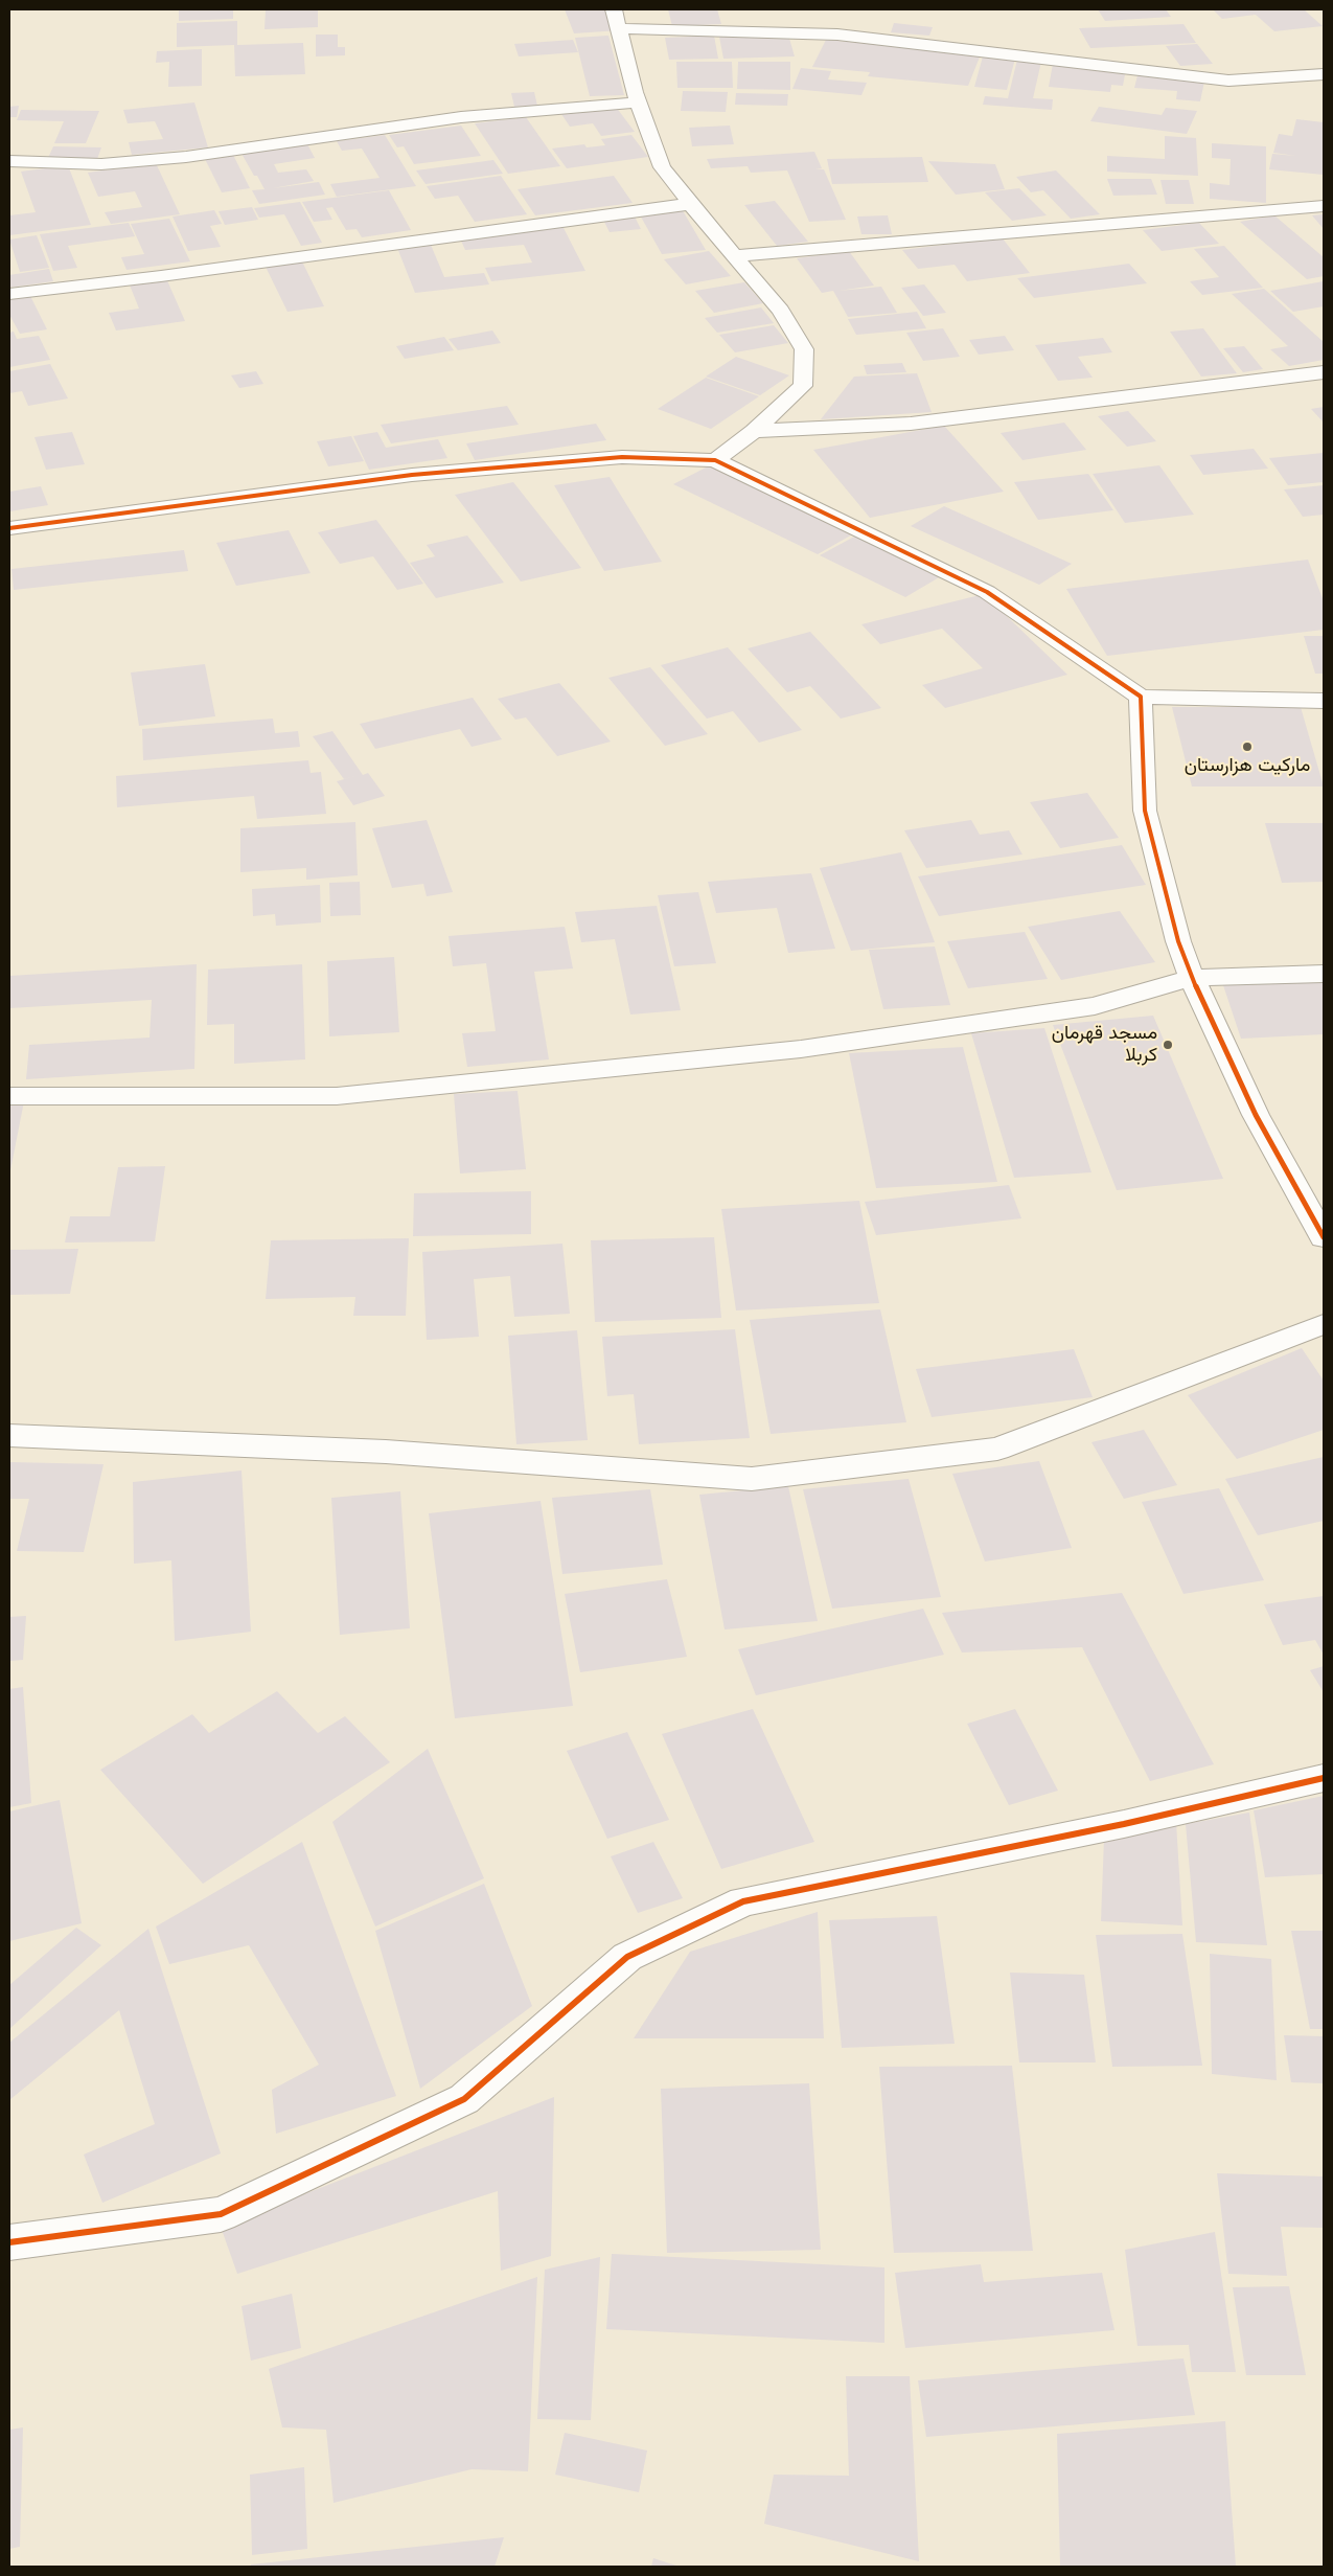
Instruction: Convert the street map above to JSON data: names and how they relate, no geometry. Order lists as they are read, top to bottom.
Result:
{
  "places": ["مارکیت هزارستان", "مسجد قهرمان کربلا"]
}
